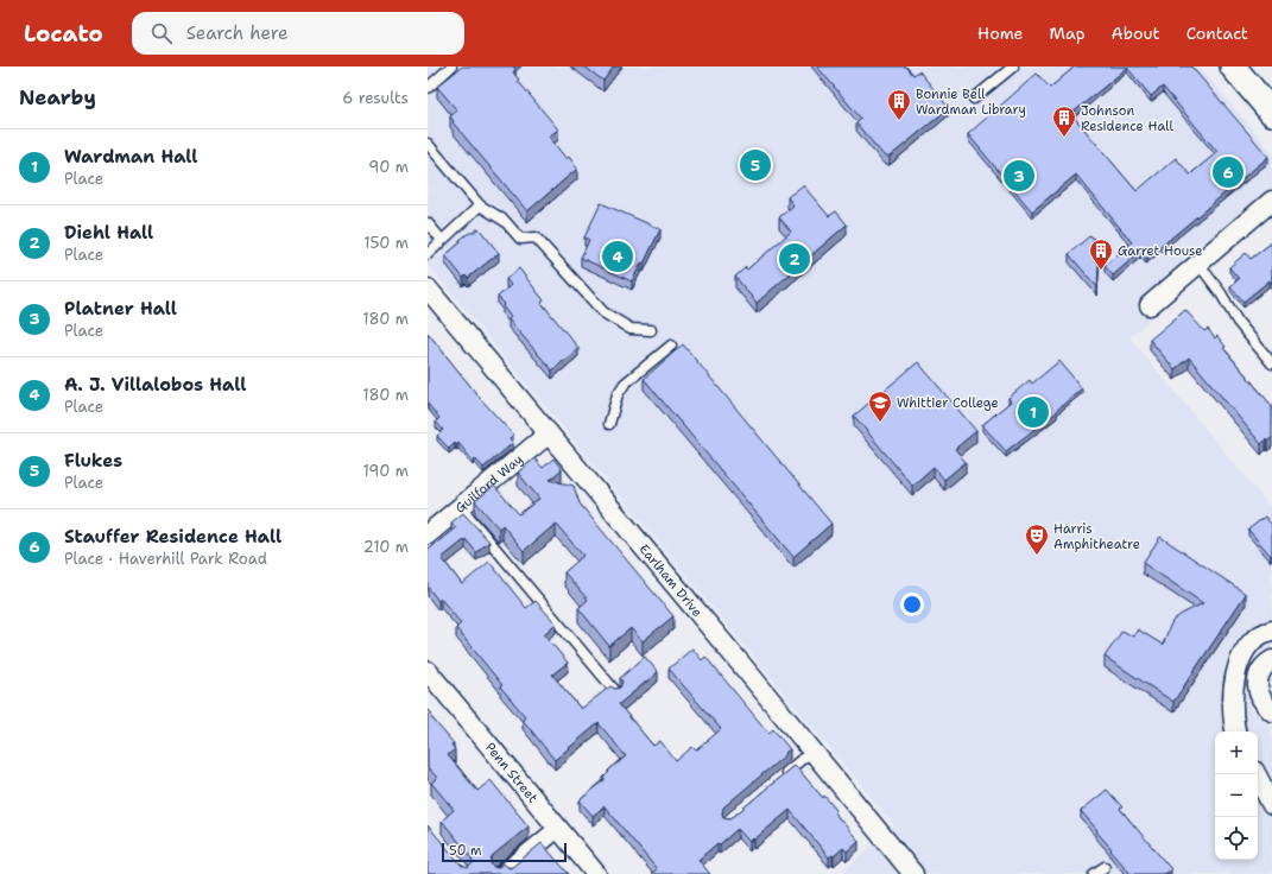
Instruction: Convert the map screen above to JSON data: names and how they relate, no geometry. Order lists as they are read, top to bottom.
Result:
{
  "streets": {
    "street": ["Guilford Way", "Earlham Drive", "Penn Street"]
  },
  "crossings": [
    ["Guilford Way", "Earlham Drive"]
  ],
  "places": {
    "building": ["Bonnie Bell Wardman Library", "Johnson Residence Hall", "Garret House"],
    "school or university": ["Whittier College"],
    "theatre": ["Harris Amphitheatre"]
  },
  "scale_bar": "50 m",
  "page": {
    "header": "Locato",
    "search": "Search here",
    "nav": [
      "Home",
      "Map",
      "About",
      "Contact"
    ],
    "heading": ["Nearby", "6 results"],
    "list": [
      {
        "mark": "1",
        "name": "Wardman Hall",
        "note": "Place",
        "value": "90 m"
      },
      {
        "mark": "2",
        "name": "Diehl Hall",
        "note": "Place",
        "value": "150 m"
      },
      {
        "mark": "3",
        "name": "Platner Hall",
        "note": "Place",
        "value": "180 m"
      },
      {
        "mark": "4",
        "name": "A. J. Villalobos Hall",
        "note": "Place",
        "value": "180 m"
      },
      {
        "mark": "5",
        "name": "Flukes",
        "note": "Place",
        "value": "190 m"
      },
      {
        "mark": "6",
        "name": "Stauffer Residence Hall",
        "note": "Place · Haverhill Park Road",
        "value": "210 m"
      }
    ],
    "pins": [
      "5",
      "6",
      "3",
      "4",
      "2",
      "1"
    ],
    "map_buttons": ["+", "−"],
    "scale": "50 m"
  }
}
